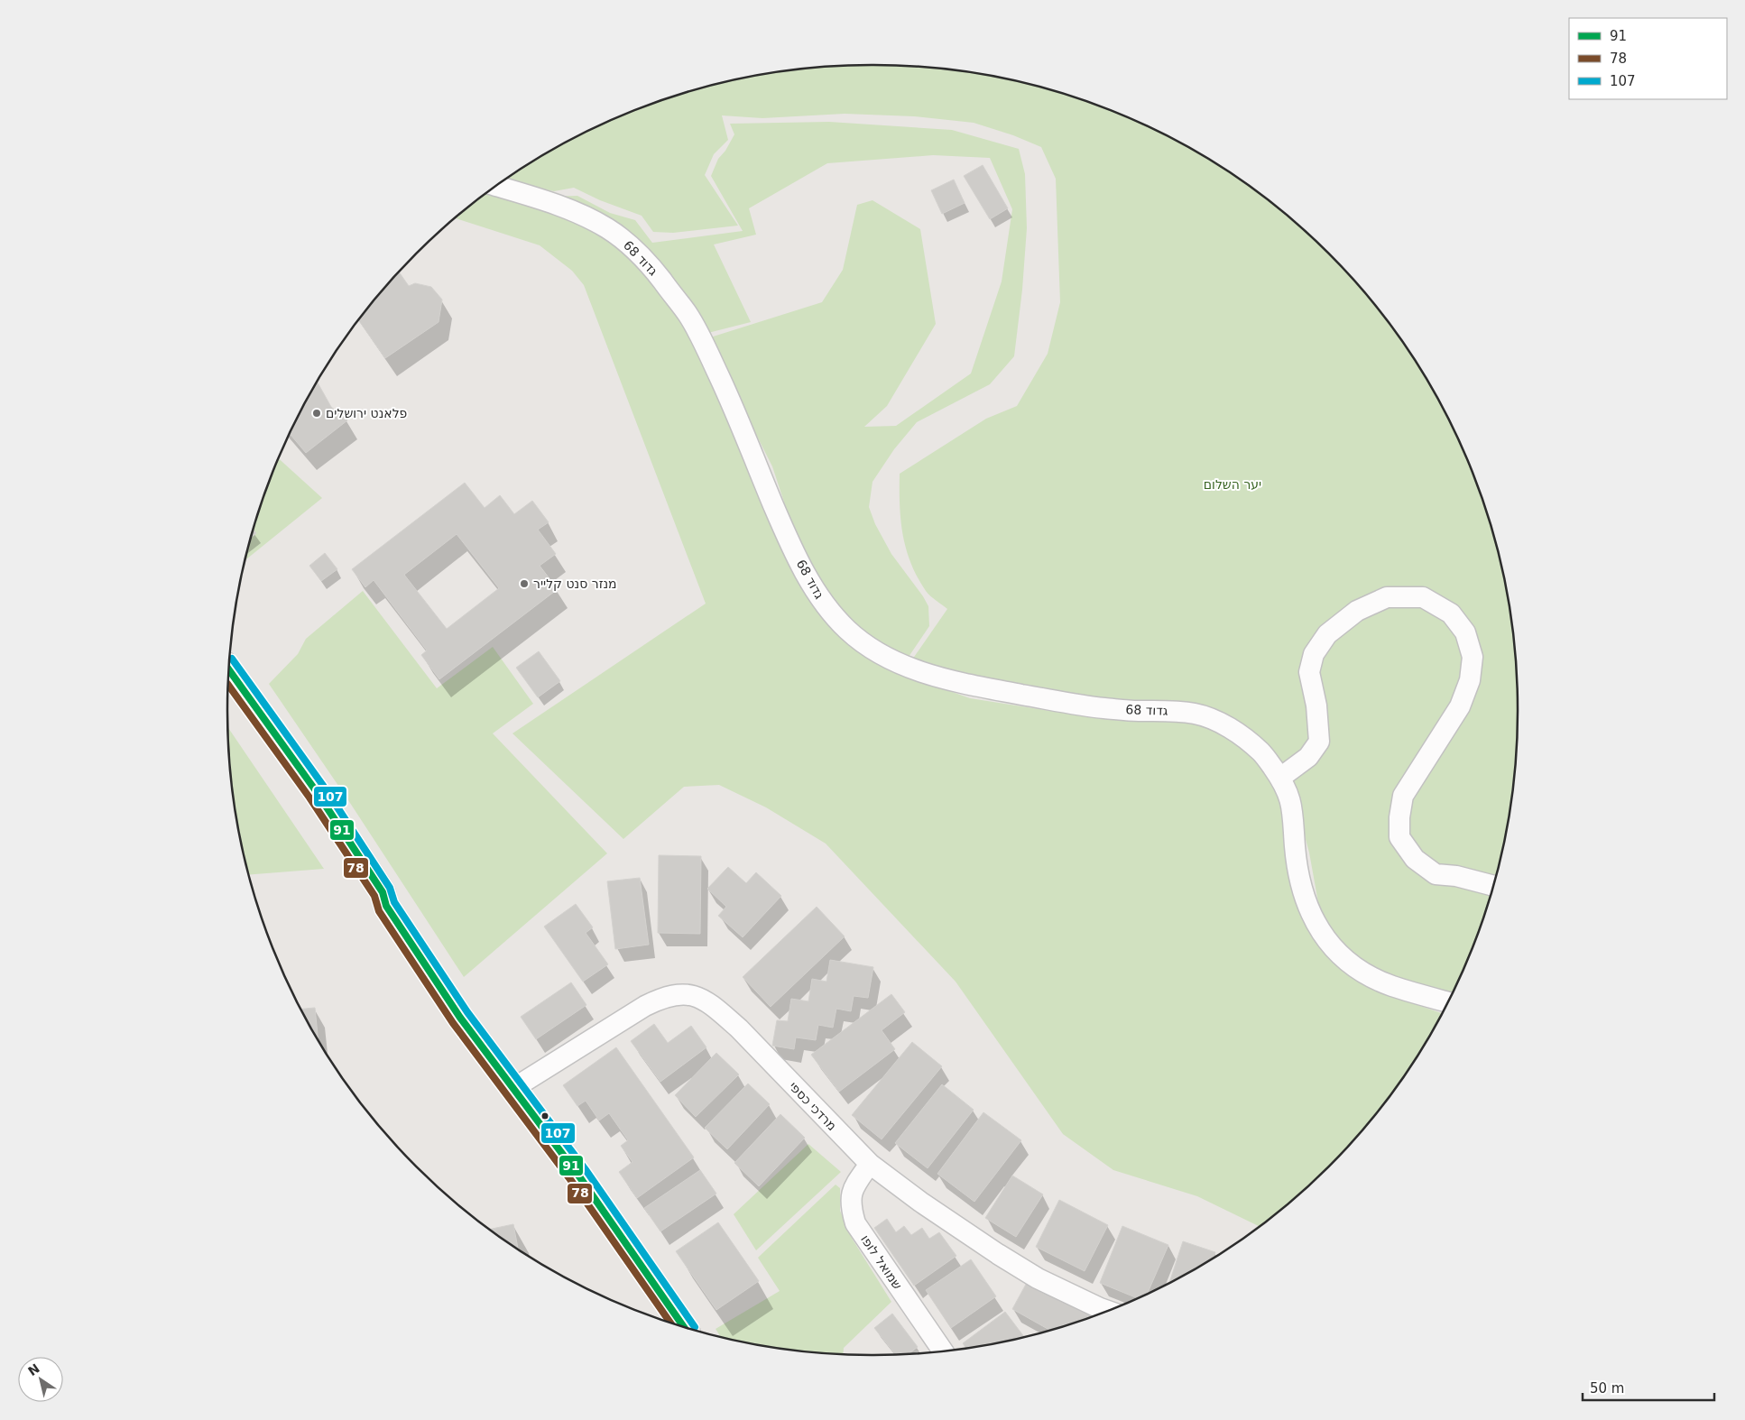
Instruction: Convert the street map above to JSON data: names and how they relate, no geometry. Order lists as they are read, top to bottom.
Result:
{
  "streets": {
    "street": ["גדוד 68", "מרדכי כספי", "שמואל לופו"]
  },
  "crossings": [
    ["מרדכי כספי", "שמואל לופו"]
  ],
  "parks": ["יער השלום"],
  "places": ["פלאנט ירושלים", "מנזר סנט קלייר"],
  "lines": ["transit line 107", "transit line 91", "transit line 78"],
  "legend": ["91", "78", "107"],
  "scale_bar": "50 m",
  "north": "top left"
}
